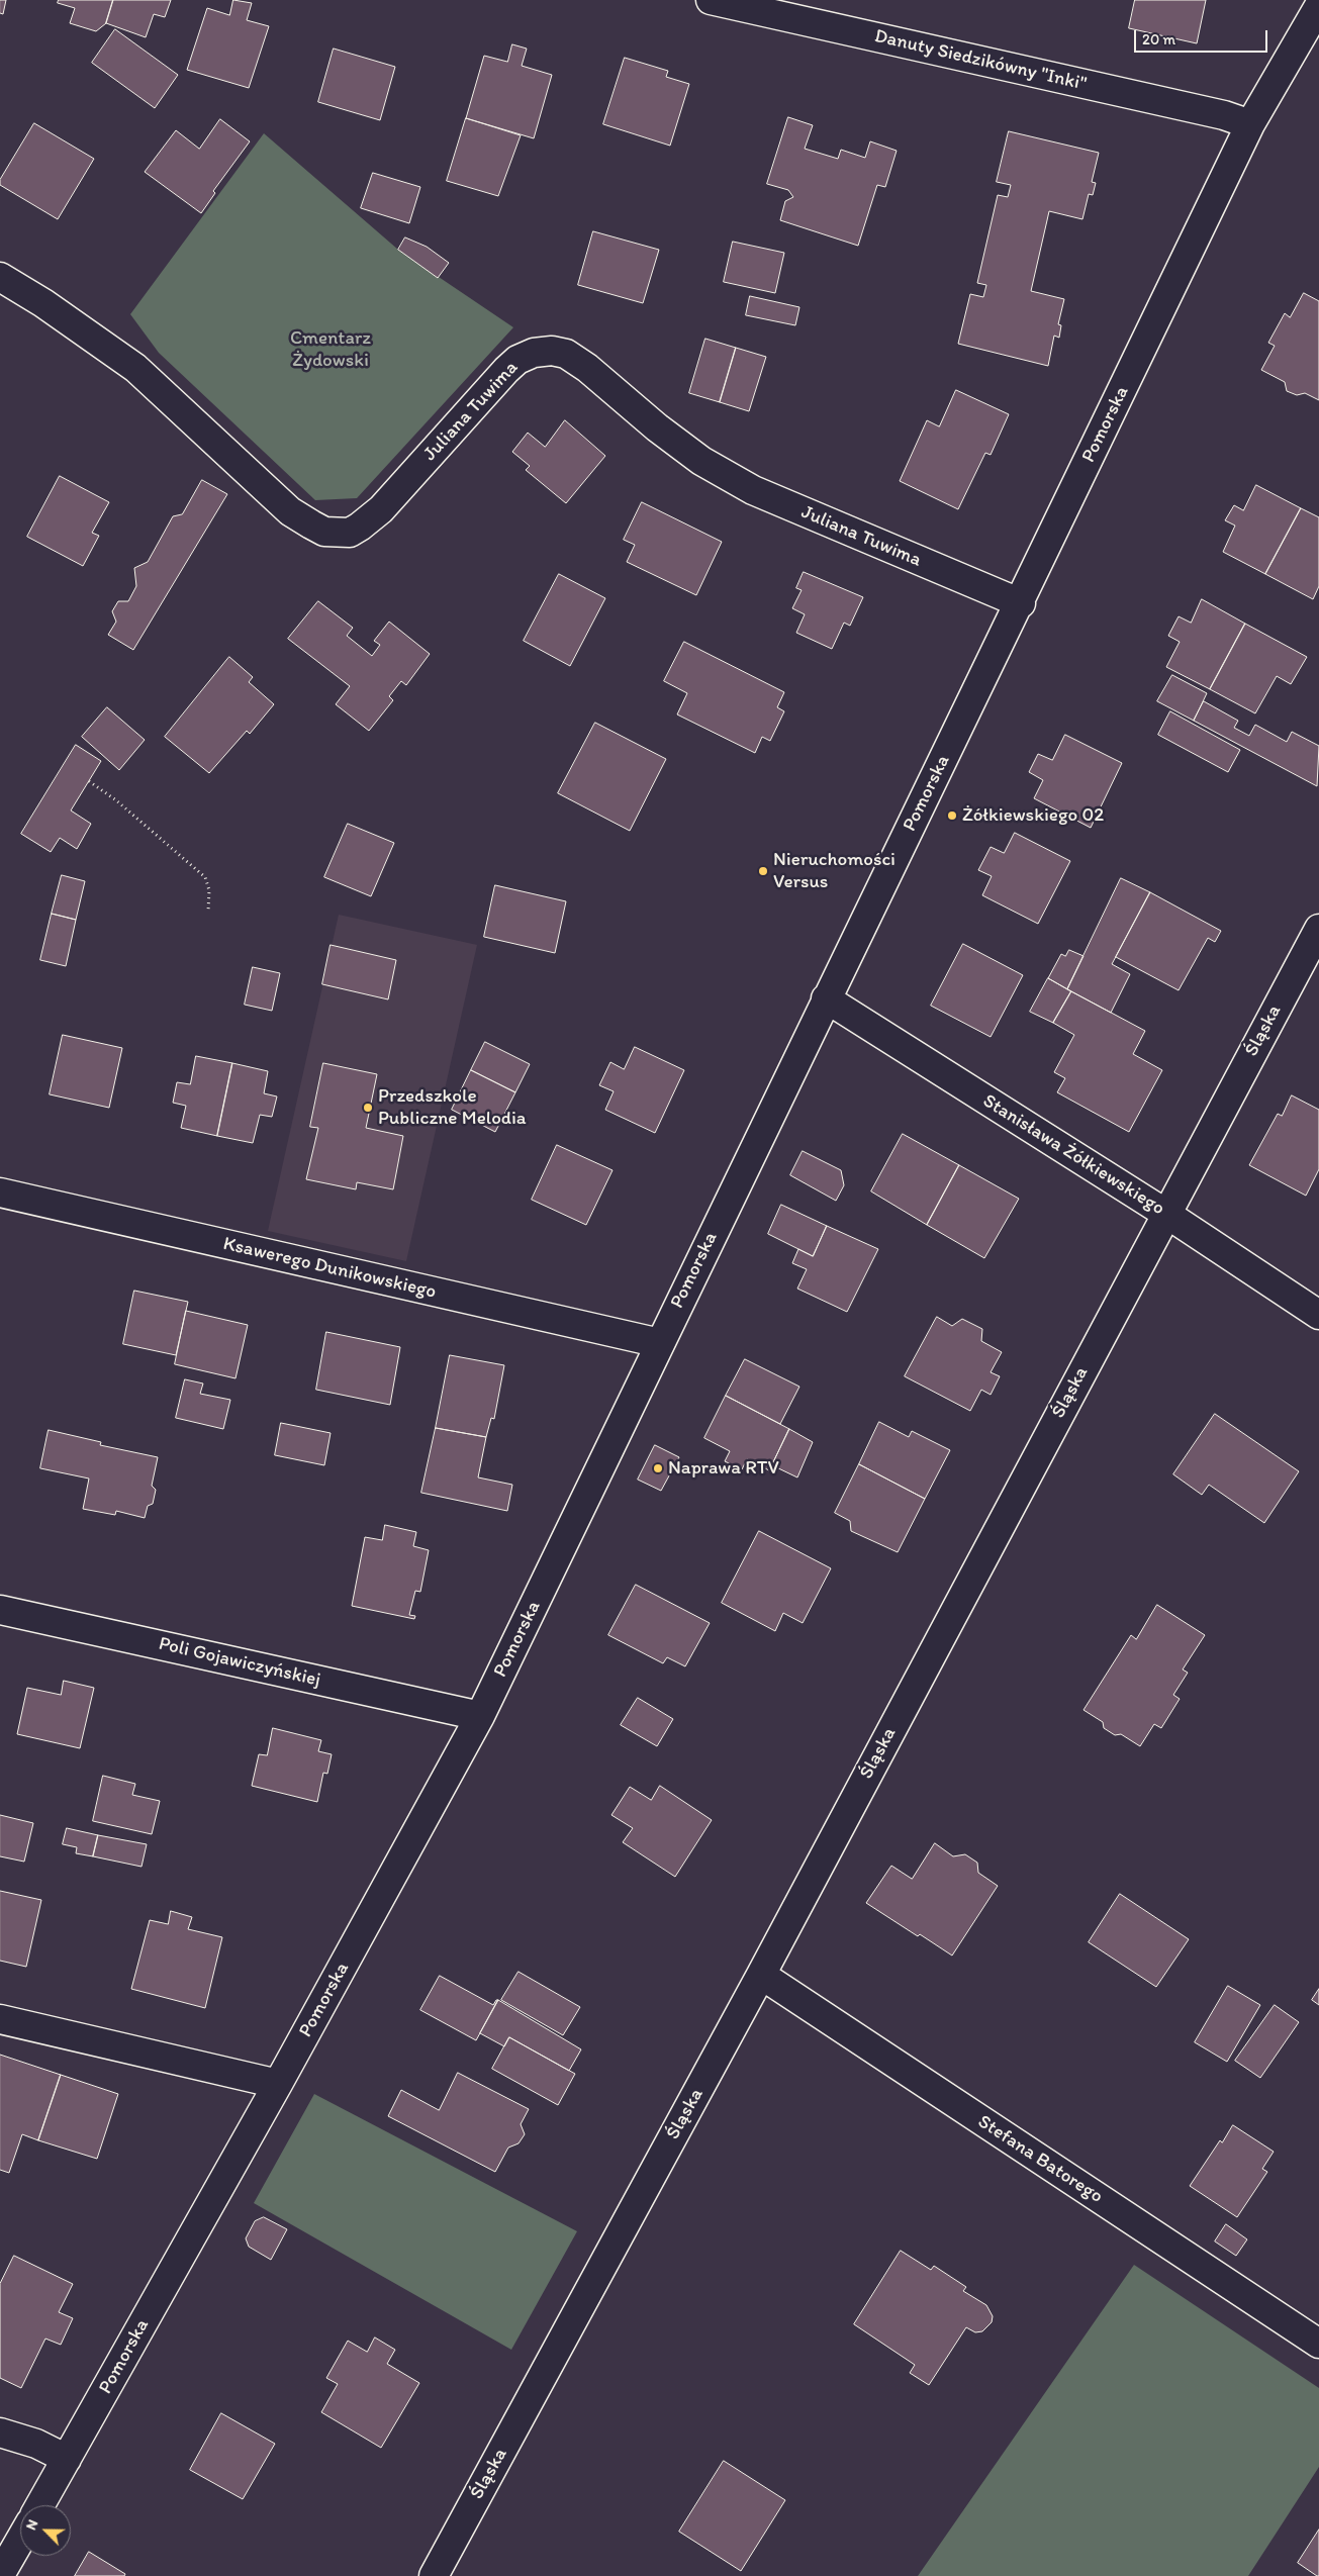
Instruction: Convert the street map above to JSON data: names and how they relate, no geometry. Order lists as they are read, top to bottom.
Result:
{
  "streets": {
    "street": [
      "Danuty Siedzikówny \"Inki\"",
      "Juliana Tuwima",
      "Pomorska",
      "Śląska",
      "Stanisława Żółkiewskiego",
      "Ksawerego Dunikowskiego",
      "Poli Gojawiczyńskiej",
      "Stefana Batorego"
    ]
  },
  "crossings": [
    ["Danuty Siedzikówny \"Inki\"", "Pomorska"],
    ["Juliana Tuwima", "Pomorska"],
    ["Pomorska", "Stanisława Żółkiewskiego"],
    ["Pomorska", "Ksawerego Dunikowskiego"],
    ["Pomorska", "Poli Gojawiczyńskiej"],
    ["Śląska", "Stanisława Żółkiewskiego"],
    ["Śląska", "Stefana Batorego"]
  ],
  "parks": ["Cmentarz Żydowski"],
  "places": [
    "Żółkiewskiego 02",
    "Nieruchomości Versus",
    "Przedszkole Publiczne Melodia",
    "Naprawa RTV"
  ],
  "scale_bar": "20 m",
  "north": "top left"
}
